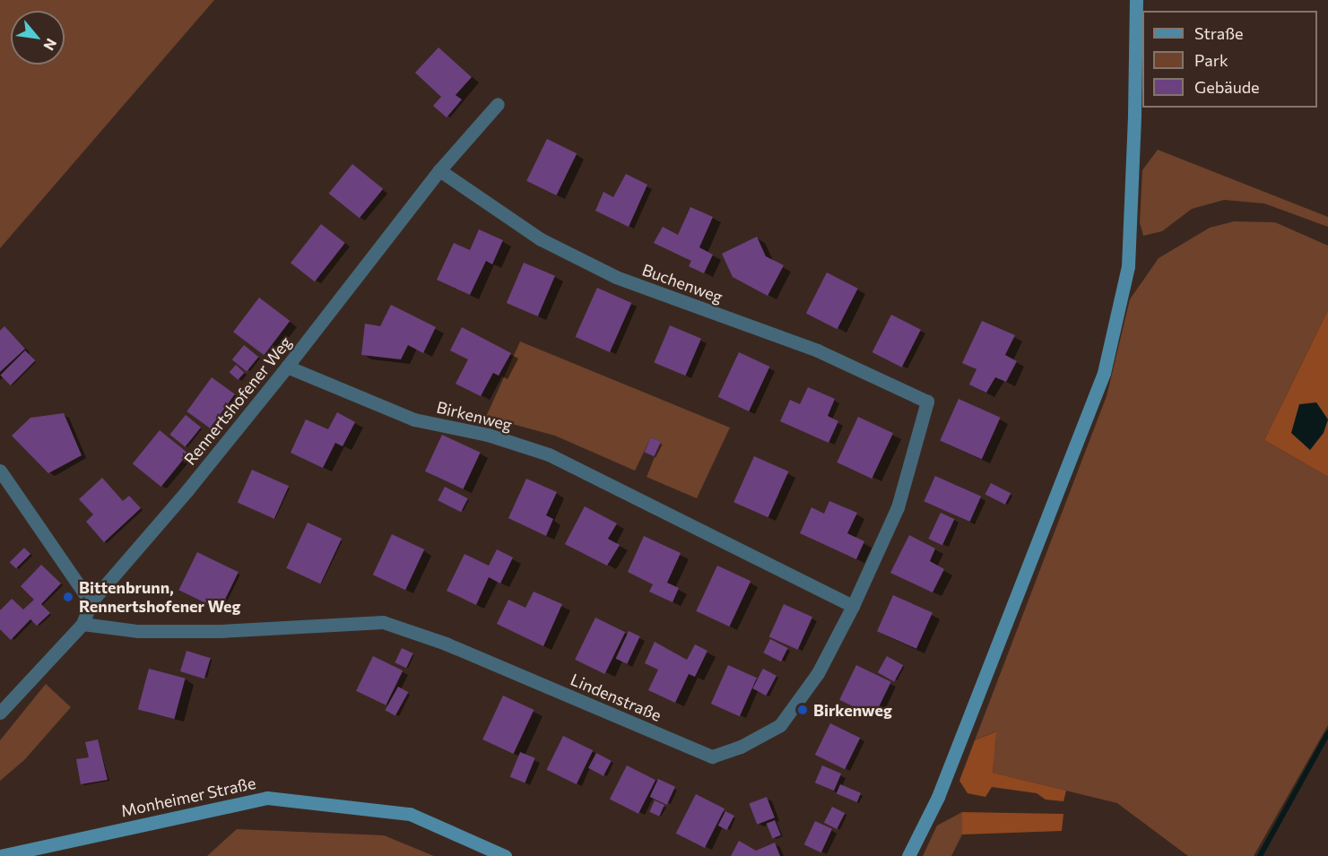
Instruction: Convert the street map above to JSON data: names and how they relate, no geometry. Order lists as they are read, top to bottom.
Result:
{
  "streets": {
    "main road": ["Monheimer Straße"],
    "street": [
      "Buchenweg",
      "Rennertshofener Weg",
      "Birkenweg",
      "Lindenstraße"
    ]
  },
  "crossings": [
    ["Buchenweg", "Rennertshofener Weg"],
    ["Buchenweg", "Lindenstraße"],
    ["Rennertshofener Weg", "Birkenweg"],
    ["Rennertshofener Weg", "Lindenstraße"],
    ["Birkenweg", "Lindenstraße"]
  ],
  "places": ["Bittenbrunn, Rennertshofener Weg", "Birkenweg"],
  "legend": ["Straße", "Park", "Gebäude"],
  "north": "bottom right"
}
